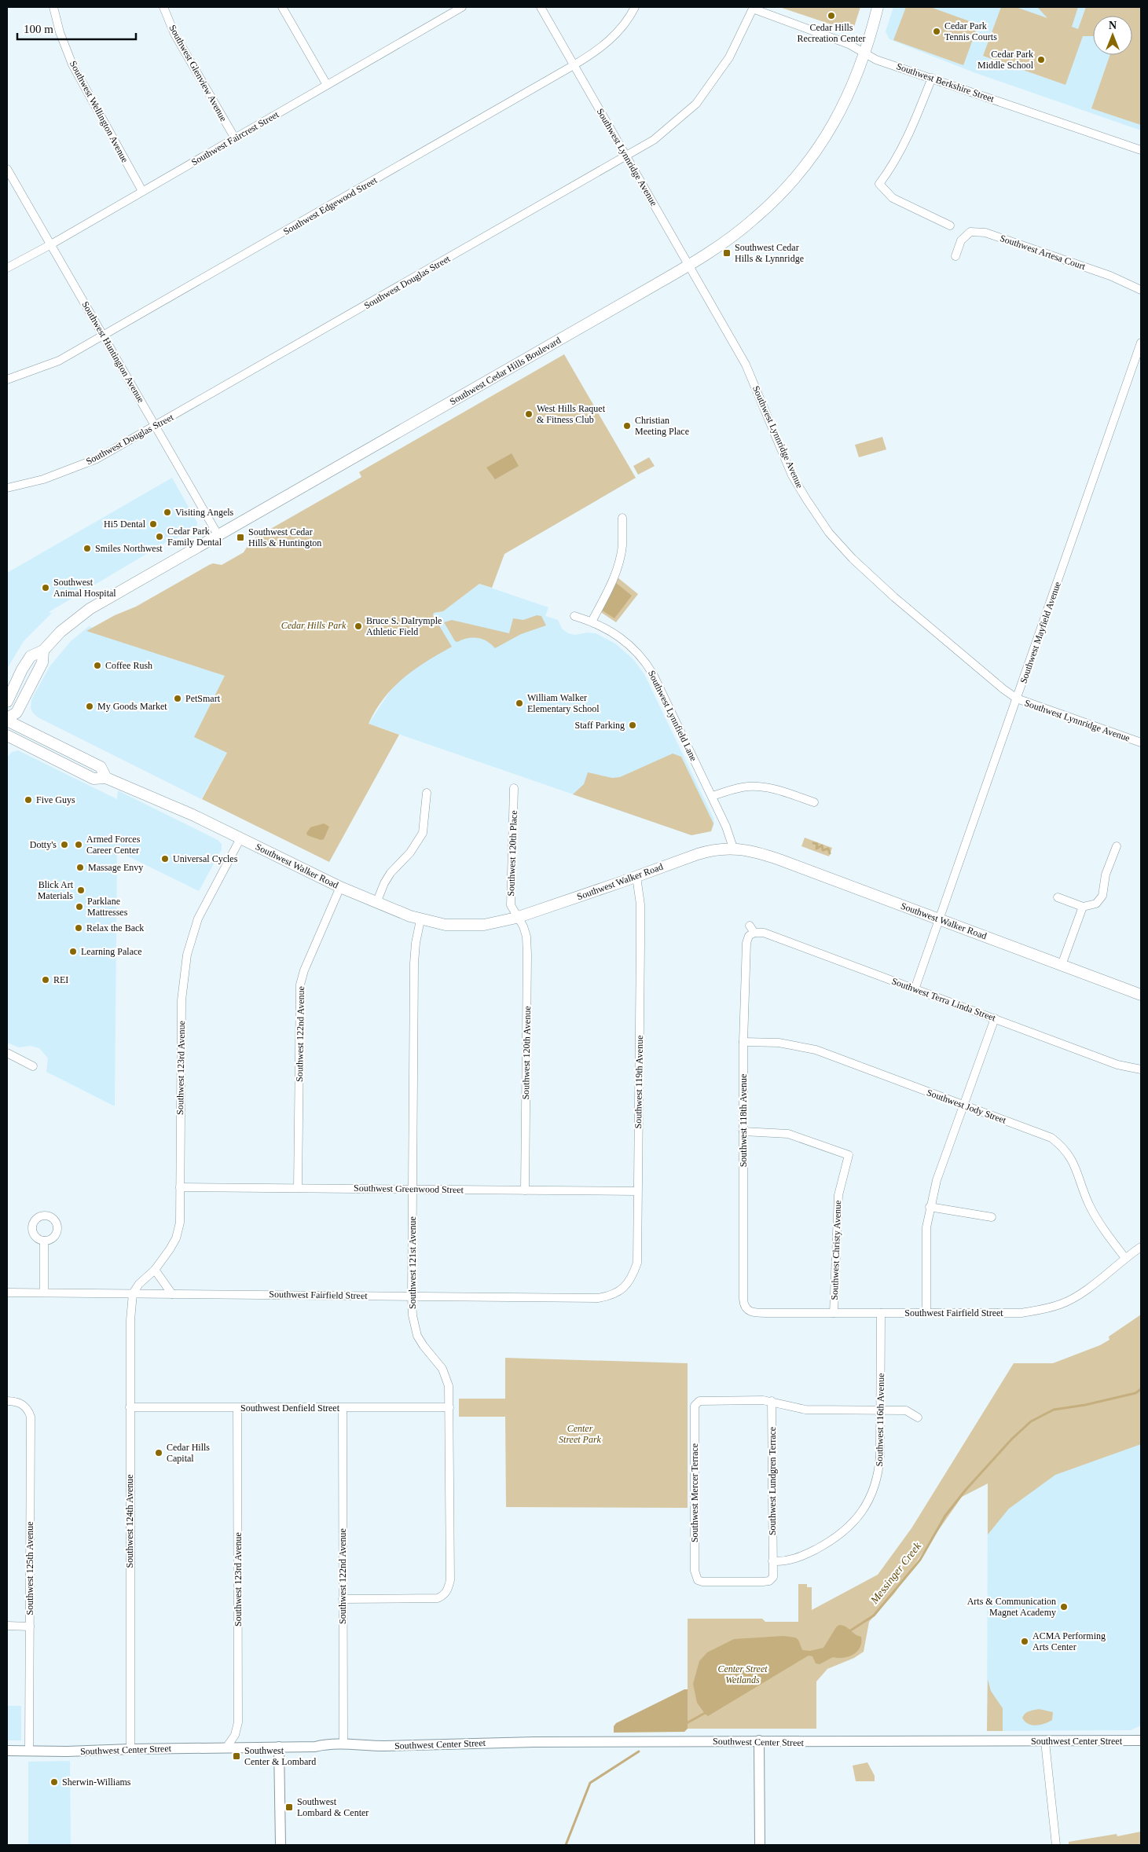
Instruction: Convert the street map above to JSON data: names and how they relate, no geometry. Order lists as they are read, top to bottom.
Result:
{
  "streets": {
    "main road": ["Southwest Cedar Hills Boulevard", "Southwest Walker Road"],
    "street": [
      "Southwest Glenview Avenue",
      "Southwest Berkshire Street",
      "Southwest Wellington Avenue",
      "Southwest Faircrest Street",
      "Southwest Lynnridge Avenue",
      "Southwest Edgewood Street",
      "Southwest Artesa Court",
      "Southwest Douglas Street",
      "Southwest Huntington Avenue",
      "Southwest Mayfield Avenue",
      "Southwest Lynnfield Lane",
      "Southwest 120th Place",
      "Southwest Terra Linda Street",
      "Southwest 122nd Avenue",
      "Southwest 120th Avenue",
      "Southwest 123rd Avenue",
      "Southwest 119th Avenue",
      "Southwest Jody Street",
      "Southwest 118th Avenue",
      "Southwest Greenwood Street",
      "Southwest Christy Avenue",
      "Southwest 121st Avenue",
      "Southwest Fairfield Street",
      "Southwest Denfield Street",
      "Southwest 116th Avenue",
      "Southwest Lundgren Terrace",
      "Southwest Mercer Terrace",
      "Southwest 124th Avenue",
      "Southwest 125th Avenue",
      "Southwest Center Street"
    ]
  },
  "crossings": [
    ["Southwest Glenview Avenue", "Southwest Faircrest Street"],
    ["Southwest Berkshire Street", "Southwest Douglas Street"],
    ["Southwest Berkshire Street", "Southwest Cedar Hills Boulevard"],
    ["Southwest Wellington Avenue", "Southwest Faircrest Street"],
    ["Southwest Faircrest Street", "Southwest Huntington Avenue"],
    ["Southwest Lynnridge Avenue", "Southwest Edgewood Street"],
    ["Southwest Lynnridge Avenue", "Southwest Douglas Street"],
    ["Southwest Lynnridge Avenue", "Southwest Cedar Hills Boulevard"],
    ["Southwest Lynnridge Avenue", "Southwest Mayfield Avenue"],
    ["Southwest Edgewood Street", "Southwest Huntington Avenue"],
    ["Southwest Douglas Street", "Southwest Huntington Avenue"],
    ["Southwest Huntington Avenue", "Southwest Cedar Hills Boulevard"],
    ["Southwest Mayfield Avenue", "Southwest Walker Road"],
    ["Southwest Mayfield Avenue", "Southwest Terra Linda Street"],
    ["Southwest Lynnfield Lane", "Southwest Walker Road"],
    ["Southwest 120th Place", "Southwest Walker Road"],
    ["Southwest 120th Place", "Southwest 120th Avenue"],
    ["Southwest Walker Road", "Southwest 122nd Avenue"],
    ["Southwest Walker Road", "Southwest 120th Avenue"],
    ["Southwest Walker Road", "Southwest 123rd Avenue"],
    ["Southwest Walker Road", "Southwest 119th Avenue"],
    ["Southwest Walker Road", "Southwest 121st Avenue"],
    ["Southwest Terra Linda Street", "Southwest 118th Avenue"],
    ["Southwest 122nd Avenue", "Southwest Greenwood Street"],
    ["Southwest 122nd Avenue", "Southwest 121st Avenue"],
    ["Southwest 122nd Avenue", "Southwest Denfield Street"],
    ["Southwest 122nd Avenue", "Southwest Center Street"],
    ["Southwest 120th Avenue", "Southwest Greenwood Street"],
    ["Southwest 123rd Avenue", "Southwest Greenwood Street"],
    ["Southwest 123rd Avenue", "Southwest Fairfield Street"],
    ["Southwest 123rd Avenue", "Southwest Denfield Street"],
    ["Southwest 123rd Avenue", "Southwest 124th Avenue"],
    ["Southwest 123rd Avenue", "Southwest Center Street"],
    ["Southwest 119th Avenue", "Southwest Greenwood Street"],
    ["Southwest 119th Avenue", "Southwest Fairfield Street"],
    ["Southwest Jody Street", "Southwest 118th Avenue"],
    ["Southwest Jody Street", "Southwest Fairfield Street"],
    ["Southwest 118th Avenue", "Southwest Christy Avenue"],
    ["Southwest 118th Avenue", "Southwest Fairfield Street"],
    ["Southwest Greenwood Street", "Southwest 121st Avenue"],
    ["Southwest Christy Avenue", "Southwest Fairfield Street"],
    ["Southwest 121st Avenue", "Southwest Fairfield Street"],
    ["Southwest 121st Avenue", "Southwest Denfield Street"],
    ["Southwest Fairfield Street", "Southwest 116th Avenue"],
    ["Southwest Fairfield Street", "Southwest 124th Avenue"],
    ["Southwest Denfield Street", "Southwest 124th Avenue"],
    ["Southwest 116th Avenue", "Southwest Lundgren Terrace"],
    ["Southwest Lundgren Terrace", "Southwest Mercer Terrace"],
    ["Southwest 124th Avenue", "Southwest Center Street"],
    ["Southwest 125th Avenue", "Southwest Center Street"]
  ],
  "water": ["Messinger Creek"],
  "parks": ["Cedar Hills Park", "Center Street Park", "Center Street Wetlands"],
  "places": {
    "other": [
      "Cedar Hills Recreation Center",
      "Cedar Park Tennis Courts",
      "Cedar Park Middle School",
      "West Hills Raquet & Fitness Club",
      "Christian Meeting Place",
      "Visiting Angels",
      "Hi5 Dental",
      "Cedar Park Family Dental",
      "Smiles Northwest",
      "Southwest Animal Hospital",
      "Bruce S. DaIrymple Athletic Field",
      "Coffee Rush",
      "PetSmart",
      "William Walker Elementary School",
      "My Goods Market",
      "Staff Parking",
      "Five Guys",
      "Dotty's",
      "Armed Forces Career Center",
      "Universal Cycles",
      "Massage Envy",
      "Blick Art Materials",
      "Parklane Mattresses",
      "Relax the Back",
      "Learning Palace",
      "REI",
      "Cedar Hills Capital",
      "Arts & Communication Magnet Academy",
      "ACMA Performing Arts Center",
      "Sherwin-Williams"
    ],
    "transit": [
      "Southwest Cedar Hills & Lynnridge",
      "Southwest Cedar Hills & Huntington",
      "Southwest Center & Lombard",
      "Southwest Lombard & Center"
    ]
  },
  "scale_bar": "100 m",
  "north": "top"
}
